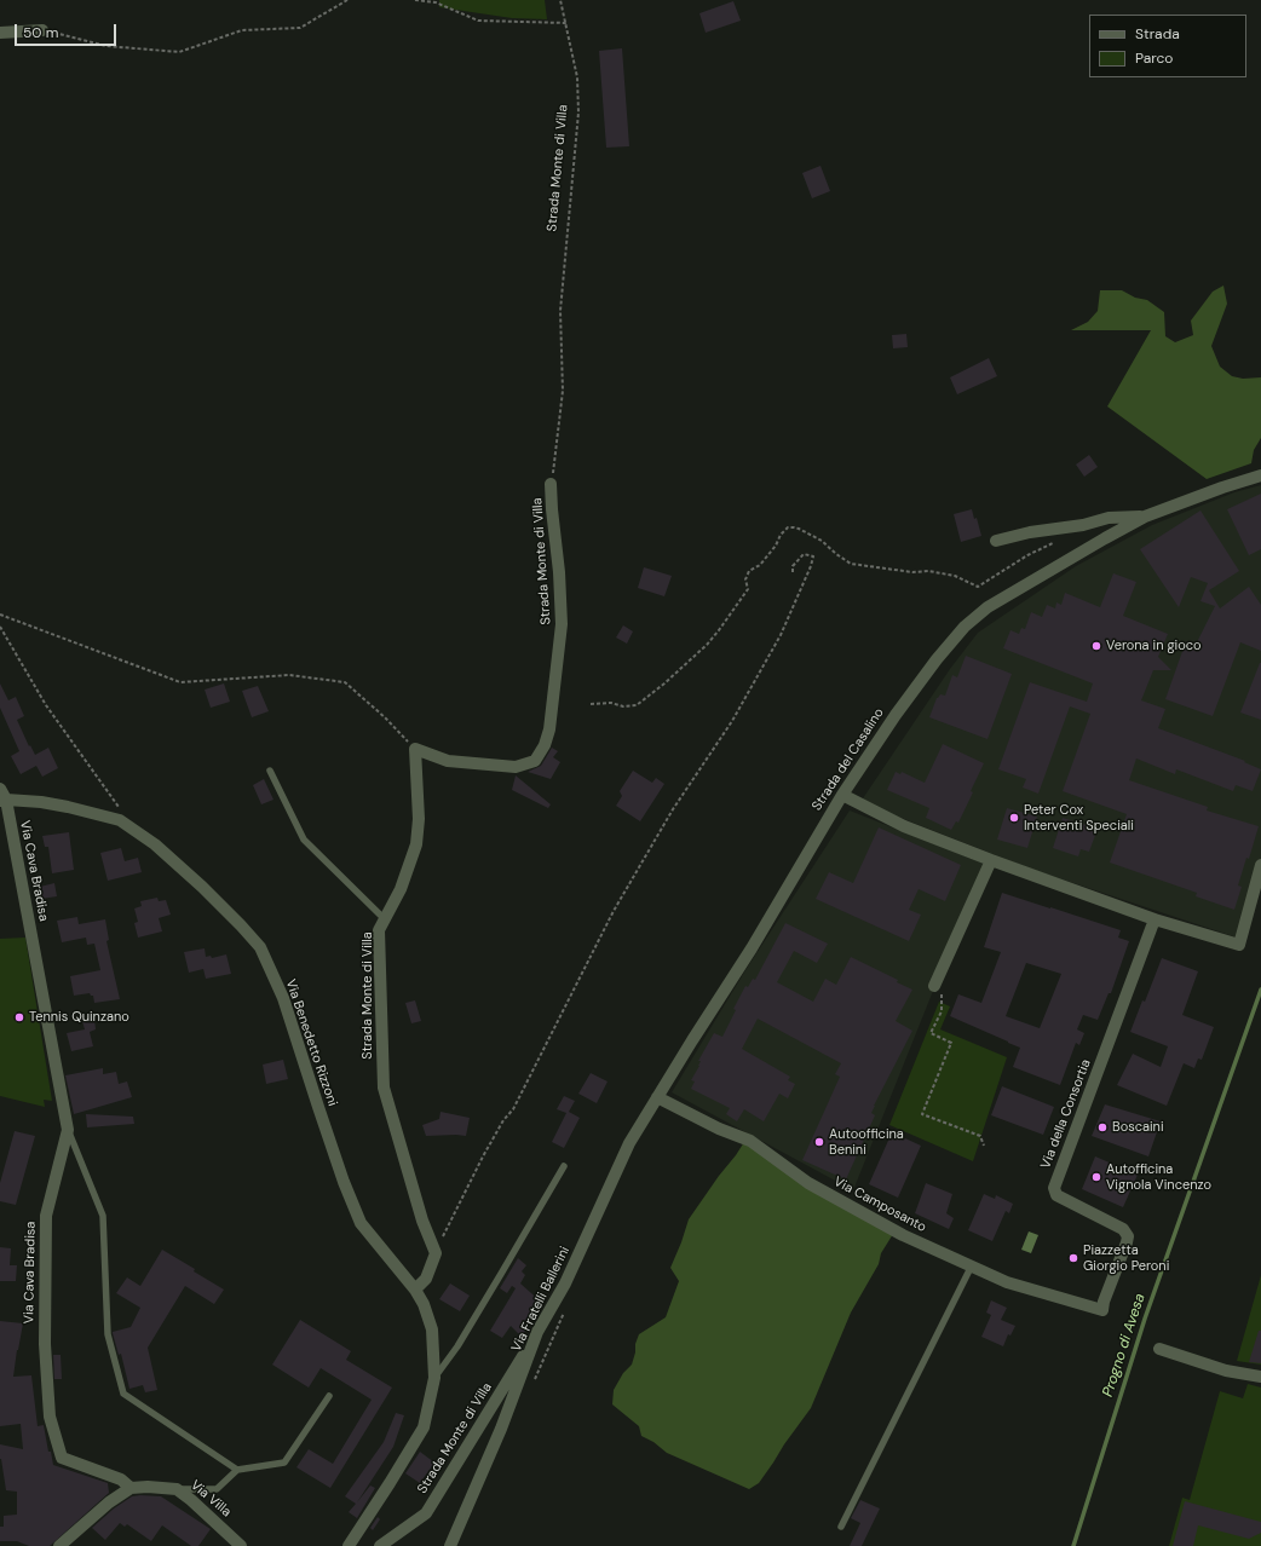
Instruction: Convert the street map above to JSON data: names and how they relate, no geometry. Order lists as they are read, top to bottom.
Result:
{
  "streets": {
    "street": [
      "Strada Monte di Villa",
      "Strada del Casalino",
      "Via Cava Bradisa",
      "Via Benedetto Rizzoni",
      "Via della Consortia",
      "Via Camposanto",
      "Via Fratelli Ballerini",
      "Via Villa"
    ]
  },
  "crossings": [
    ["Strada Monte di Villa", "Via Fratelli Ballerini"],
    ["Strada del Casalino", "Via Camposanto"],
    ["Strada del Casalino", "Via Fratelli Ballerini"],
    ["Via Cava Bradisa", "Via Benedetto Rizzoni"],
    ["Via Cava Bradisa", "Via Villa"],
    ["Via della Consortia", "Via Camposanto"],
    ["Via Camposanto", "Via Fratelli Ballerini"]
  ],
  "water": ["Progno di Avesa"],
  "places": [
    "Verona in gioco",
    "Peter Cox Interventi Speciali",
    "Tennis Quinzano",
    "Boscaini",
    "Autoofficina Benini",
    "Autofficina Vignola Vincenzo",
    "Piazzetta Giorgio Peroni"
  ],
  "legend": ["Strada", "Parco"],
  "scale_bar": "50 m"
}
